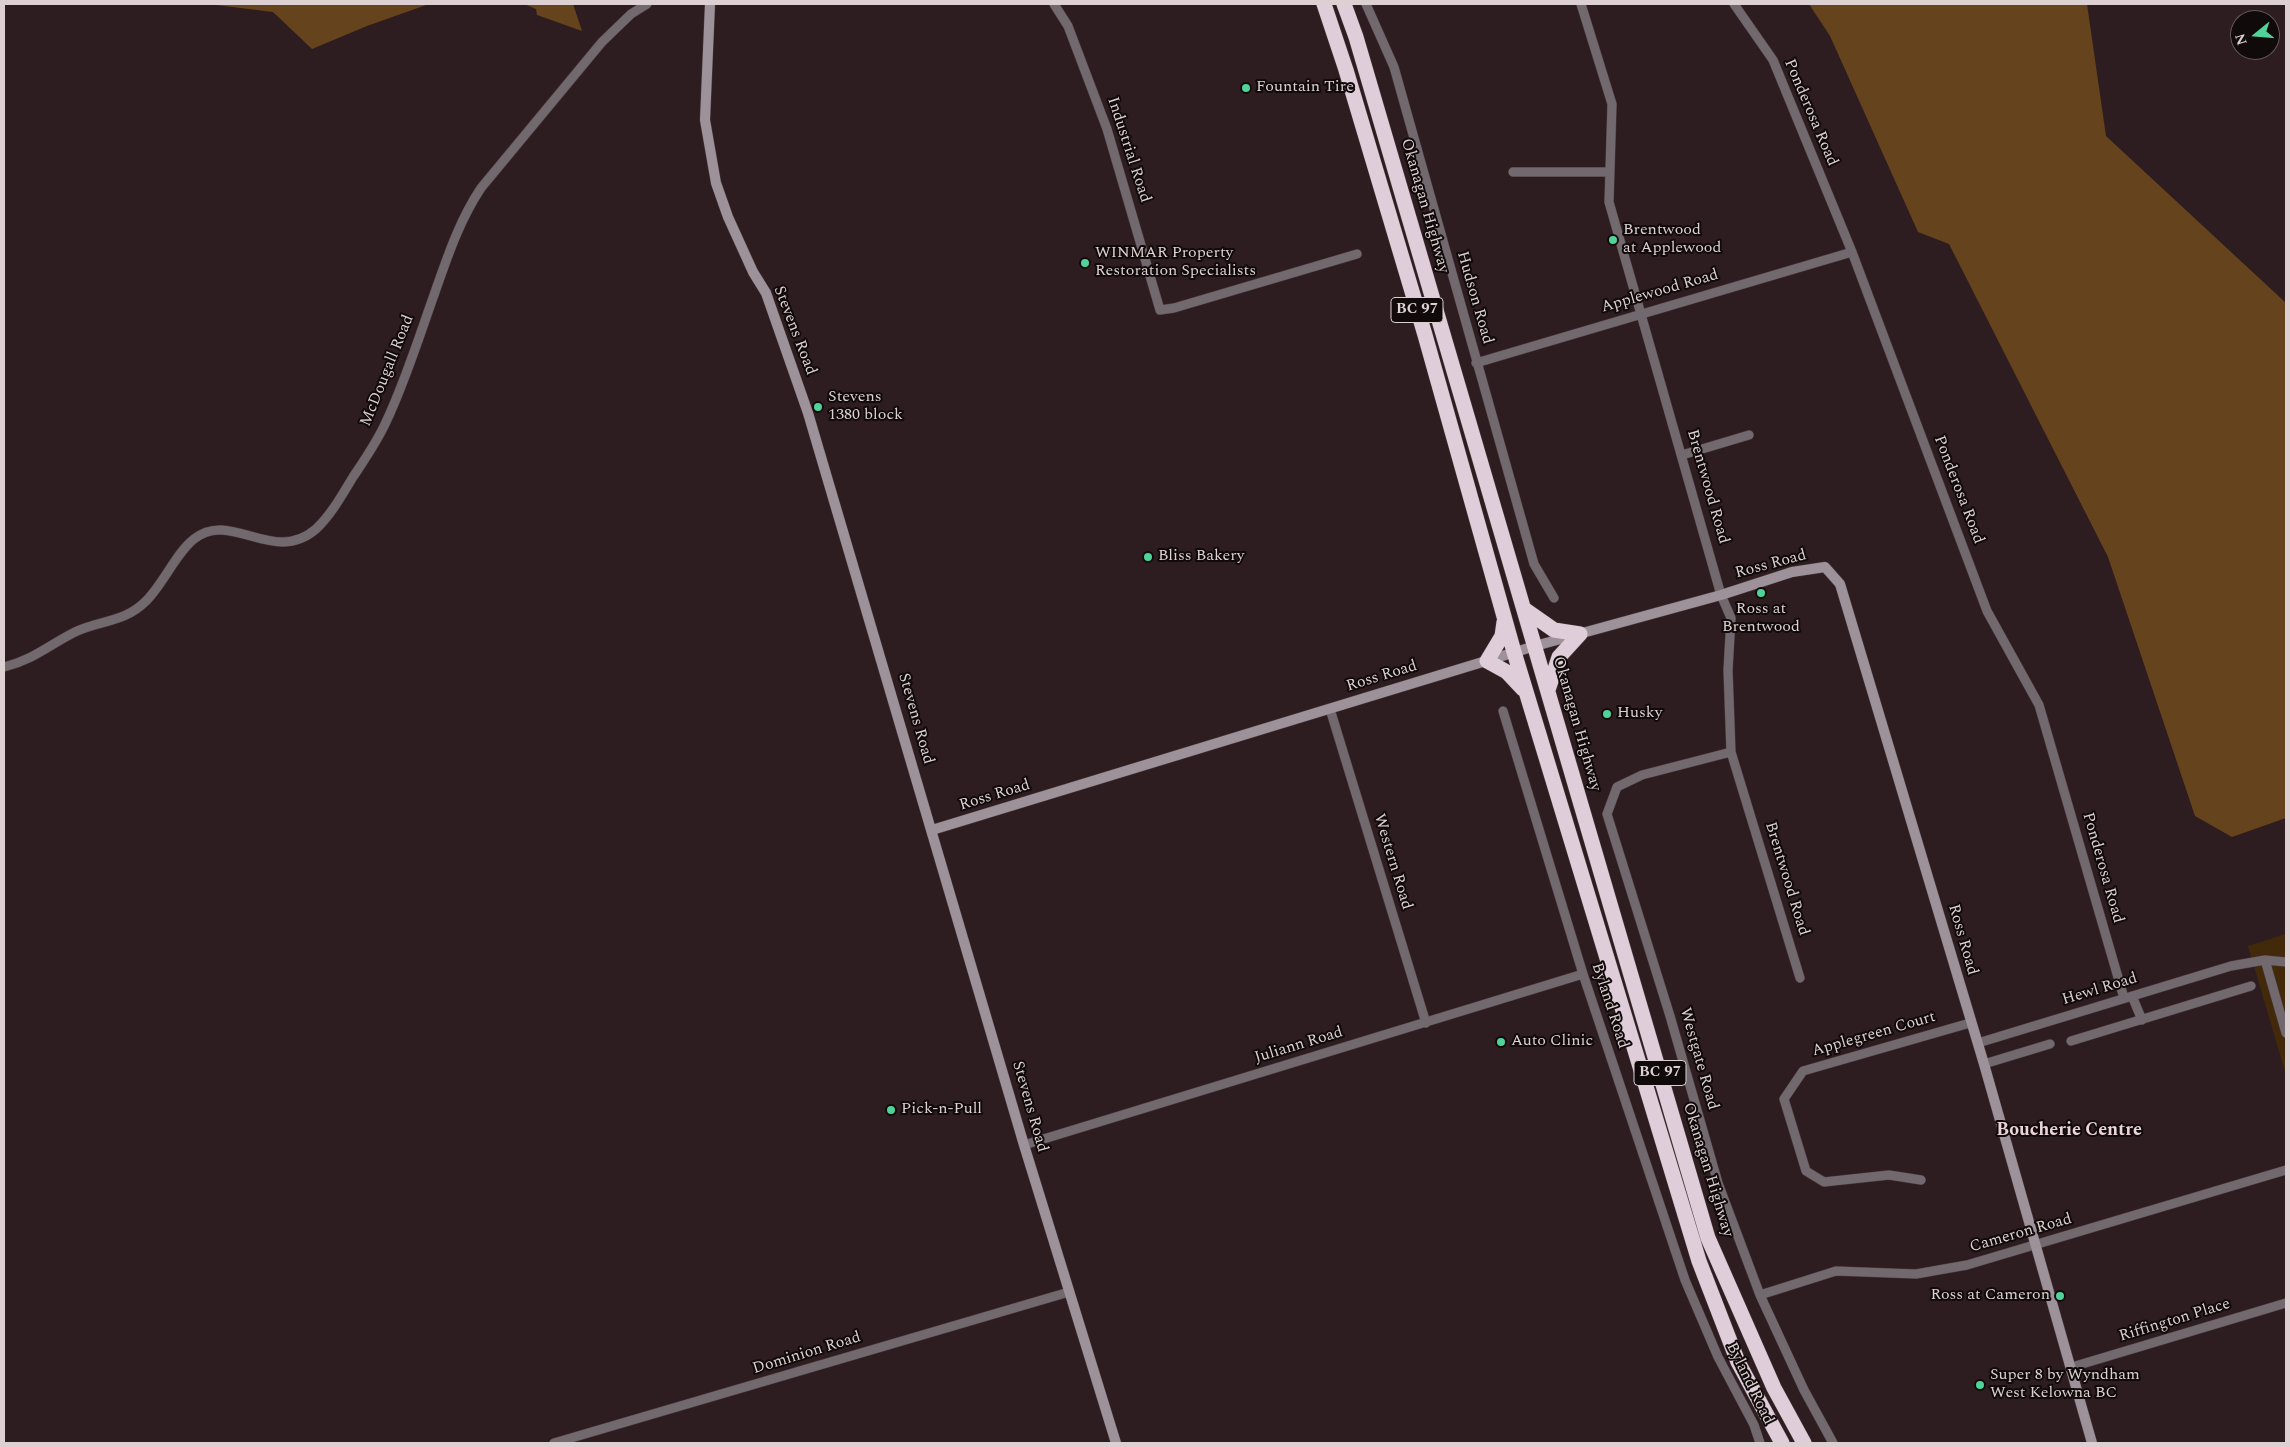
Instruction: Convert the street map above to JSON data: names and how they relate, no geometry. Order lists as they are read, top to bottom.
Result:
{
  "streets": {
    "highway": ["Okanagan Highway", "BC 97"],
    "street": [
      "Ponderosa Road",
      "Industrial Road",
      "Applewood Road",
      "Hudson Road",
      "Stevens Road",
      "McDougall Road",
      "Brentwood Road",
      "Ross Road",
      "Western Road",
      "Hewl Road",
      "Byland Road",
      "Applegreen Court",
      "Juliann Road",
      "Westgate Road",
      "Cameron Road",
      "Riffington Place",
      "Dominion Road"
    ]
  },
  "crossings": [
    ["Ponderosa Road", "Applewood Road"],
    ["Ponderosa Road", "Hewl Road"],
    ["Okanagan Highway", "Ross Road"],
    ["Applewood Road", "Hudson Road"],
    ["Applewood Road", "Brentwood Road"],
    ["Stevens Road", "Ross Road"],
    ["Stevens Road", "Juliann Road"],
    ["Stevens Road", "Dominion Road"],
    ["Brentwood Road", "Ross Road"],
    ["Brentwood Road", "Westgate Road"],
    ["Ross Road", "Western Road"],
    ["Ross Road", "Hewl Road"],
    ["Ross Road", "Applegreen Court"],
    ["Ross Road", "Cameron Road"],
    ["Ross Road", "Riffington Place"],
    ["Western Road", "Juliann Road"],
    ["Byland Road", "Juliann Road"],
    ["Westgate Road", "Cameron Road"]
  ],
  "districts": ["Boucherie Centre"],
  "places": [
    "Fountain Tire",
    "Brentwood at Applewood",
    "WINMAR Property Restoration Specialists",
    "Stevens 1380 block",
    "Bliss Bakery",
    "Ross at Brentwood",
    "Husky",
    "Auto Clinic",
    "Pick-n-Pull",
    "Ross at Cameron",
    "Super 8 by Wyndham West Kelowna BC"
  ],
  "north": "left"
}
